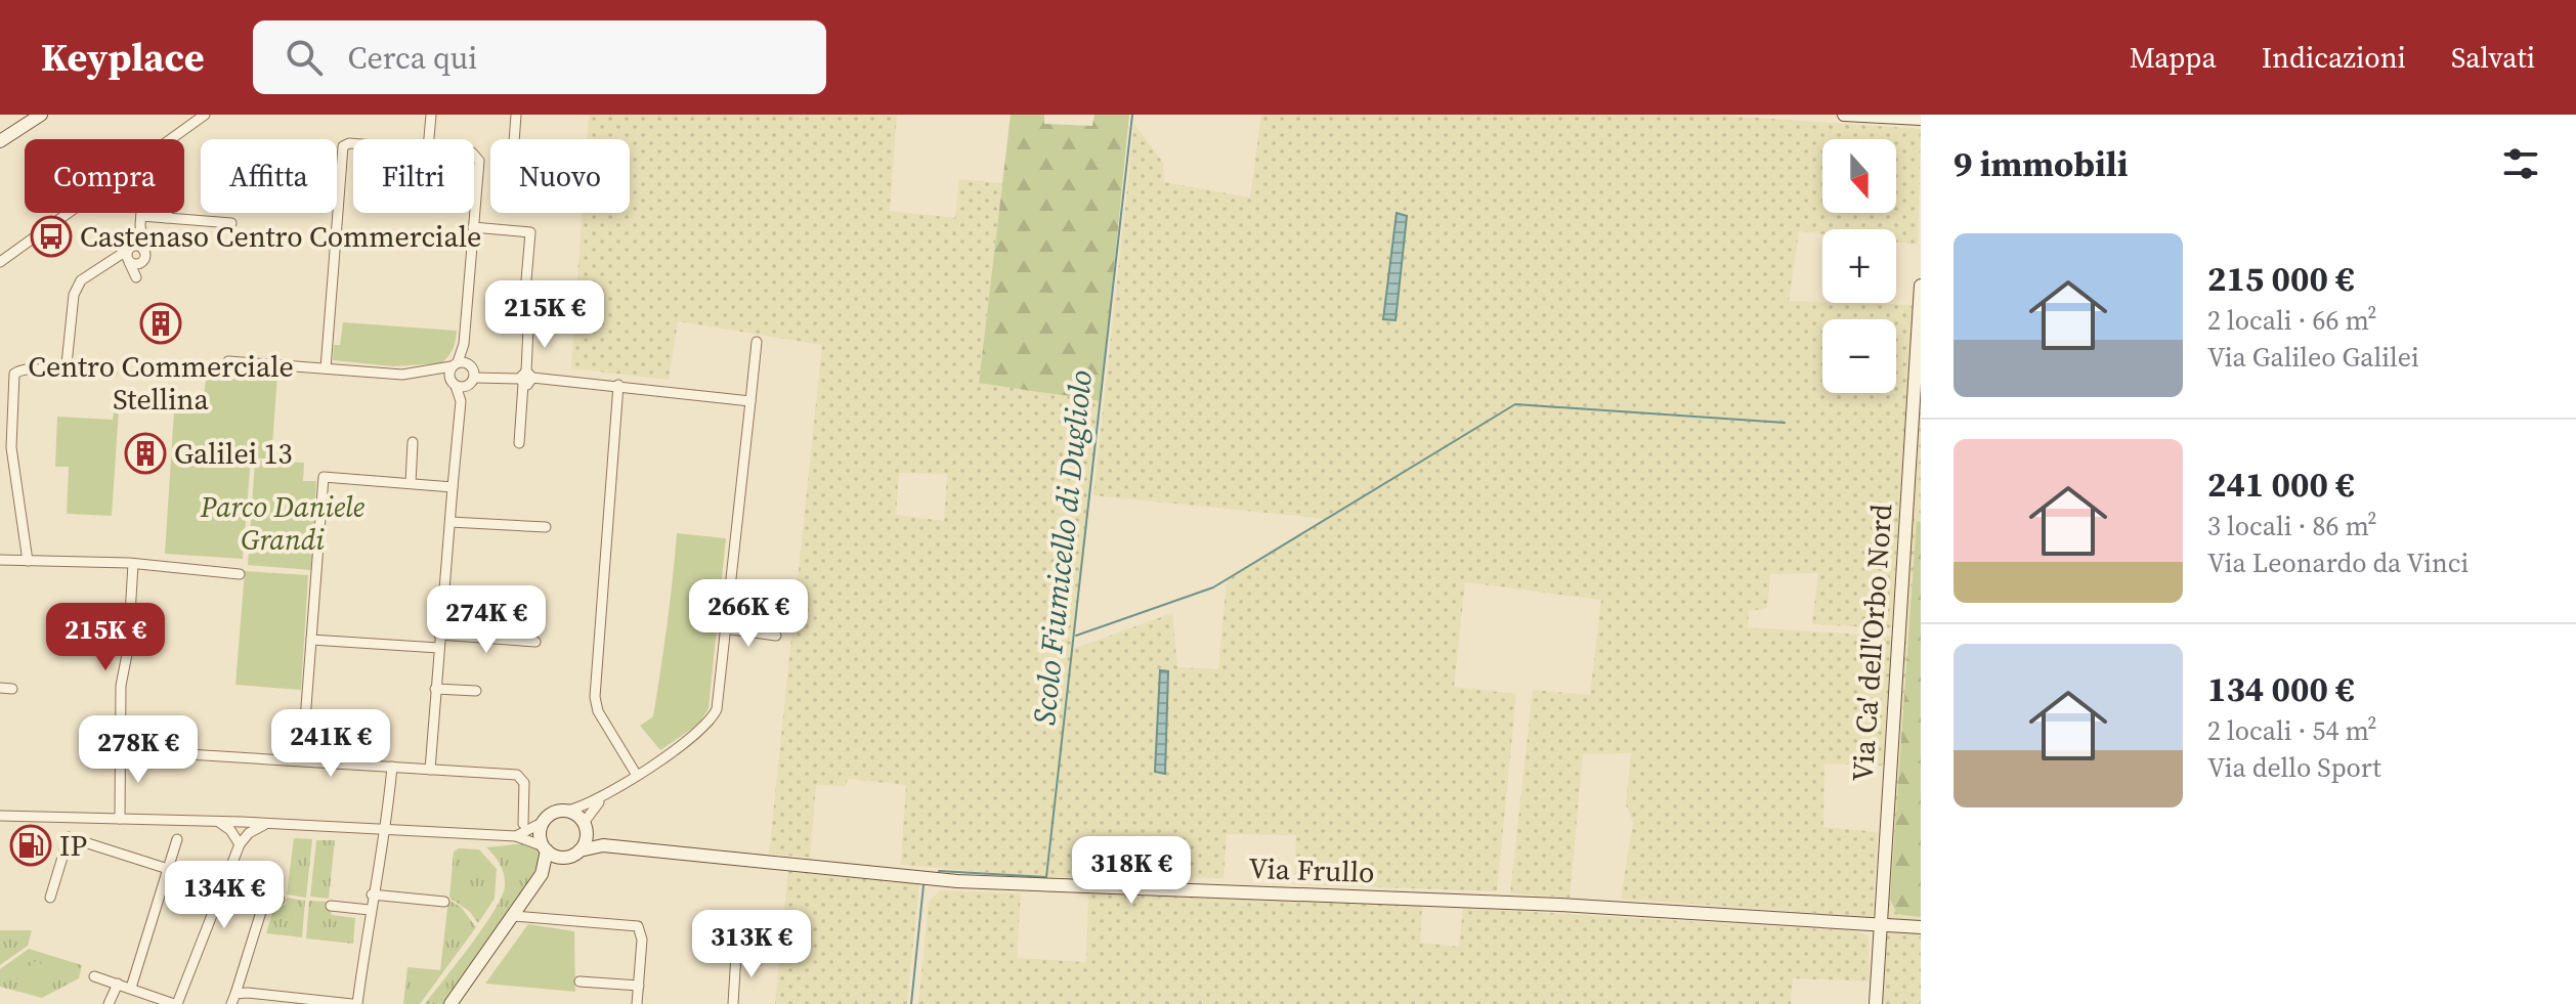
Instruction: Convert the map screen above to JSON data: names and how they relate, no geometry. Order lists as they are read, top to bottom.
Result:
{
  "streets": {
    "street": ["Via Ca' dell'Orbo Nord", "Via Frullo"]
  },
  "crossings": [
    ["Via Ca' dell'Orbo Nord", "Via Frullo"]
  ],
  "water": ["Scolo Fiumicello di Dugliolo"],
  "parks": ["Parco Daniele Grandi"],
  "places": {
    "bus stop": ["Castenaso Centro Commerciale"],
    "building": ["Centro Commerciale Stellina", "Galilei 13"],
    "fuel station": ["IP"]
  },
  "north": "bottom",
  "page": {
    "header": "Keyplace",
    "search": "Cerca qui",
    "nav": ["Mappa", "Indicazioni", "Salvati"],
    "heading": "9 immobili",
    "map_buttons": ["+", "−"],
    "chip": [
      "Compra",
      "Affitta",
      "Filtri",
      "Nuovo"
    ],
    "list": [
      {
        "name": "215 000 €",
        "note": "2 locali · 66 m² · Via Galileo Galilei"
      },
      {
        "name": "241 000 €",
        "note": "3 locali · 86 m² · Via Leonardo da Vinci"
      },
      {
        "name": "134 000 €",
        "note": "2 locali · 54 m² · Via dello Sport"
      }
    ],
    "price": [
      "215K €",
      "266K €",
      "274K €",
      "215K €",
      "241K €",
      "278K €",
      "318K €",
      "134K €",
      "313K €"
    ]
  }
}
